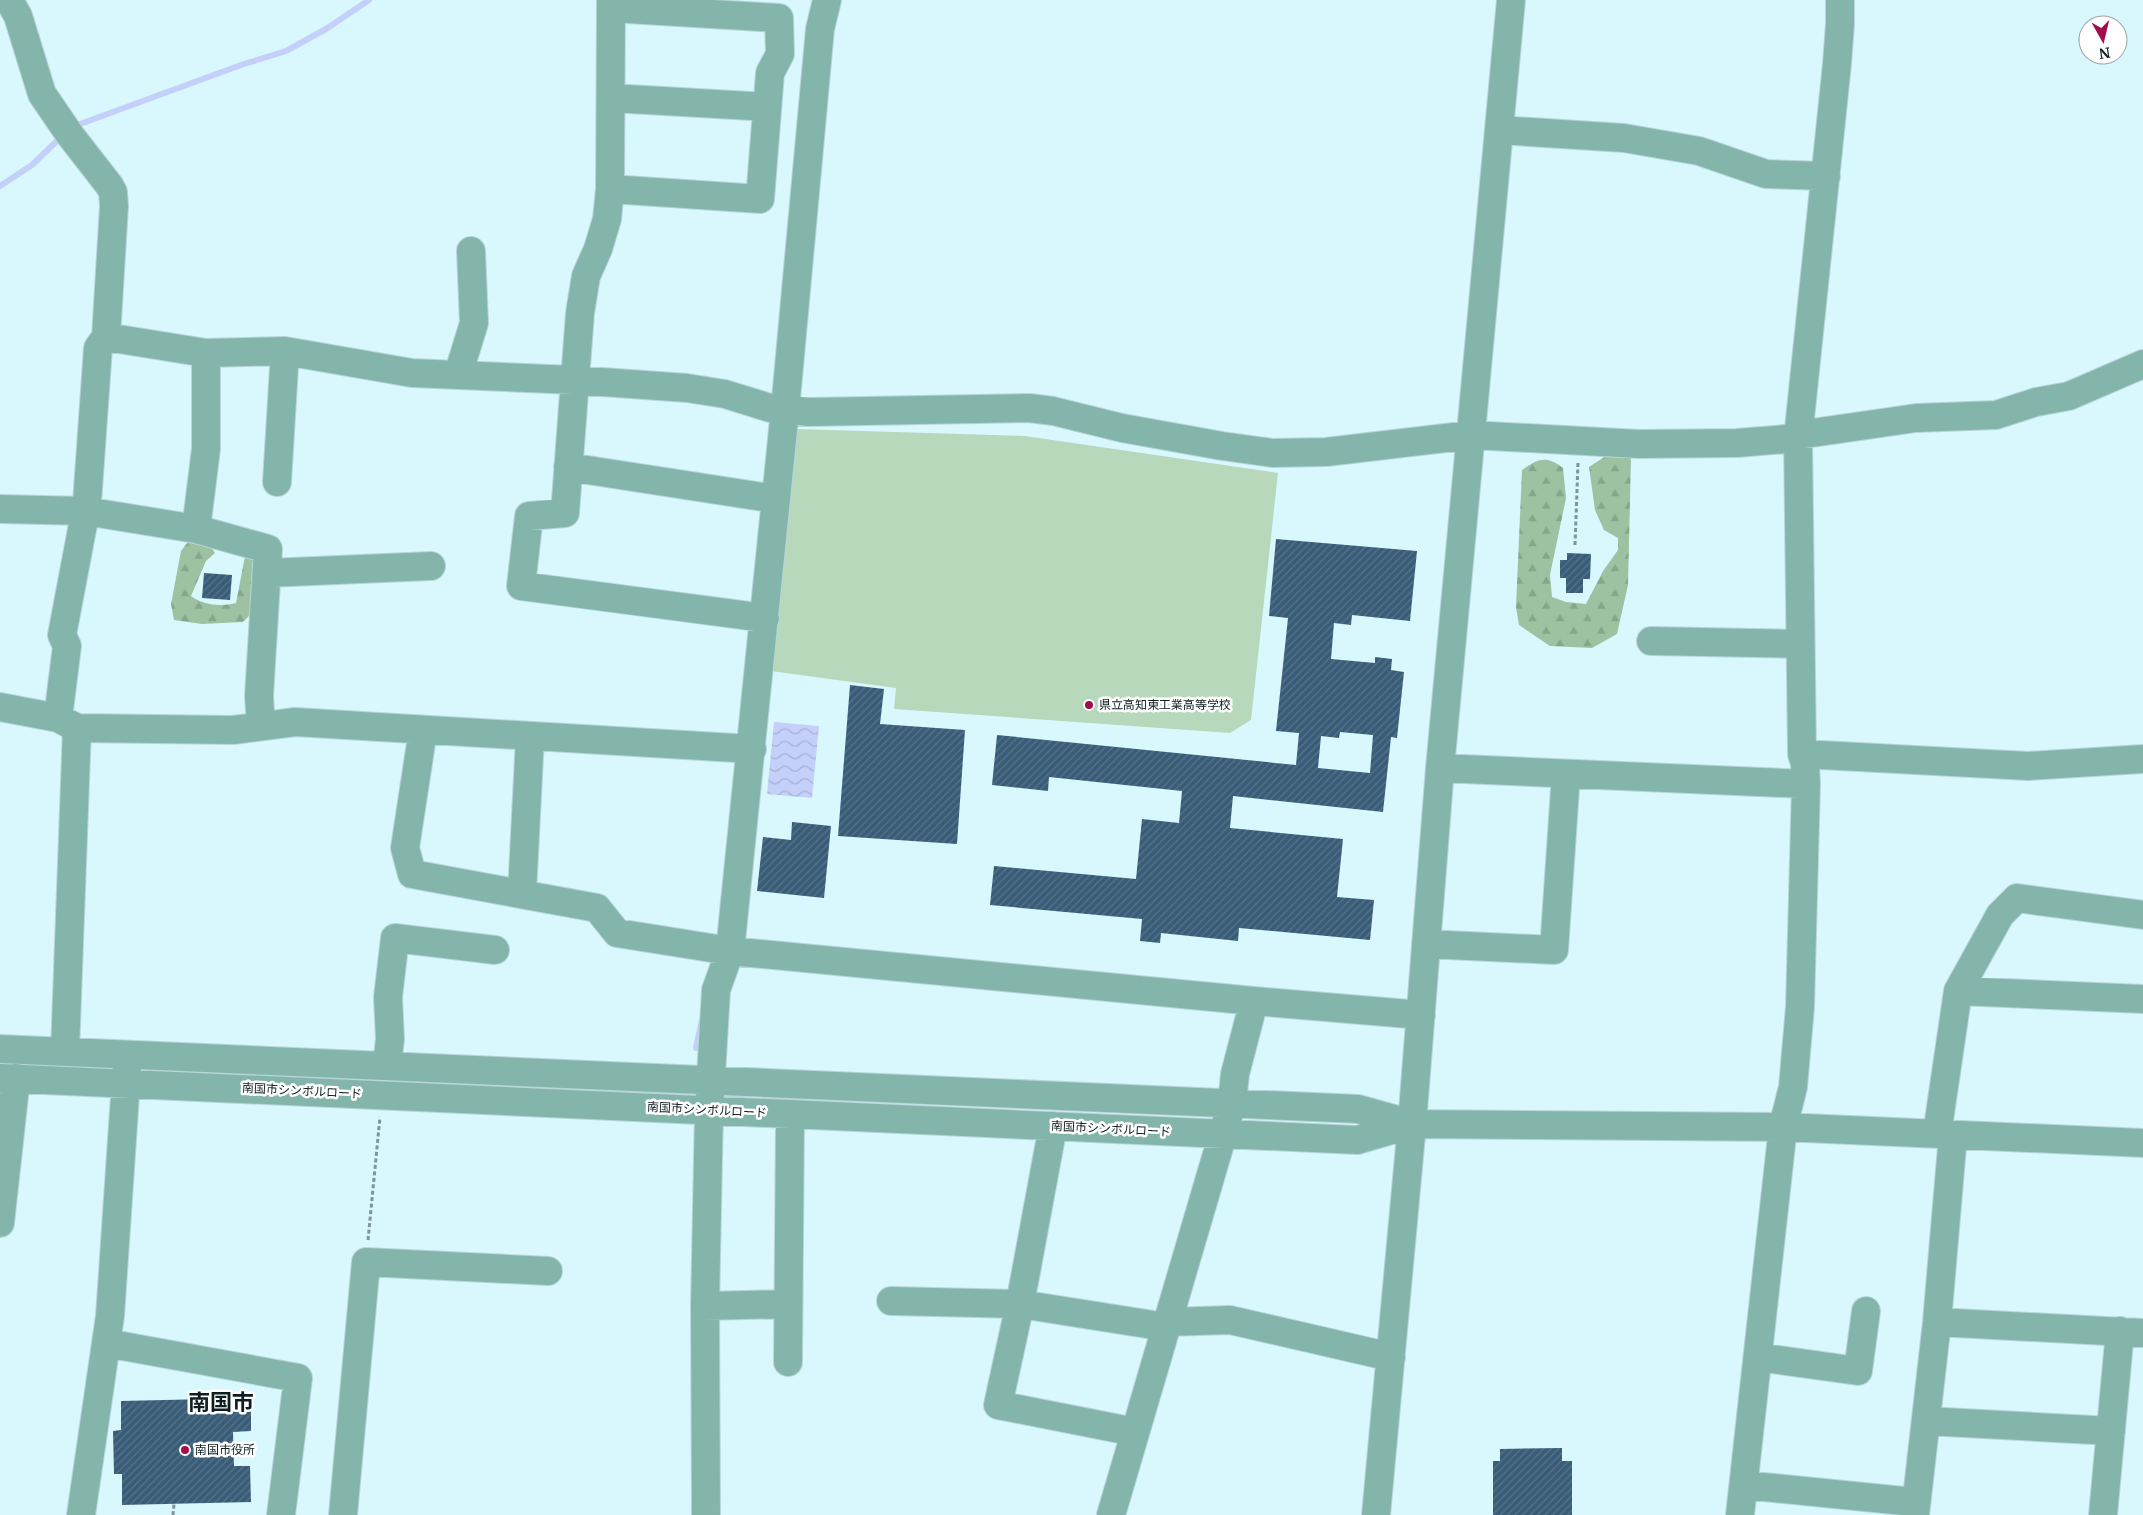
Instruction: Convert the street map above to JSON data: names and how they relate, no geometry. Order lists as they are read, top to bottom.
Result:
{
  "streets": {
    "street": ["南国市シンボルロード"]
  },
  "districts": ["南国市"],
  "places": ["県立高知東工業高等学校", "南国市役所"],
  "north": "bottom"
}
